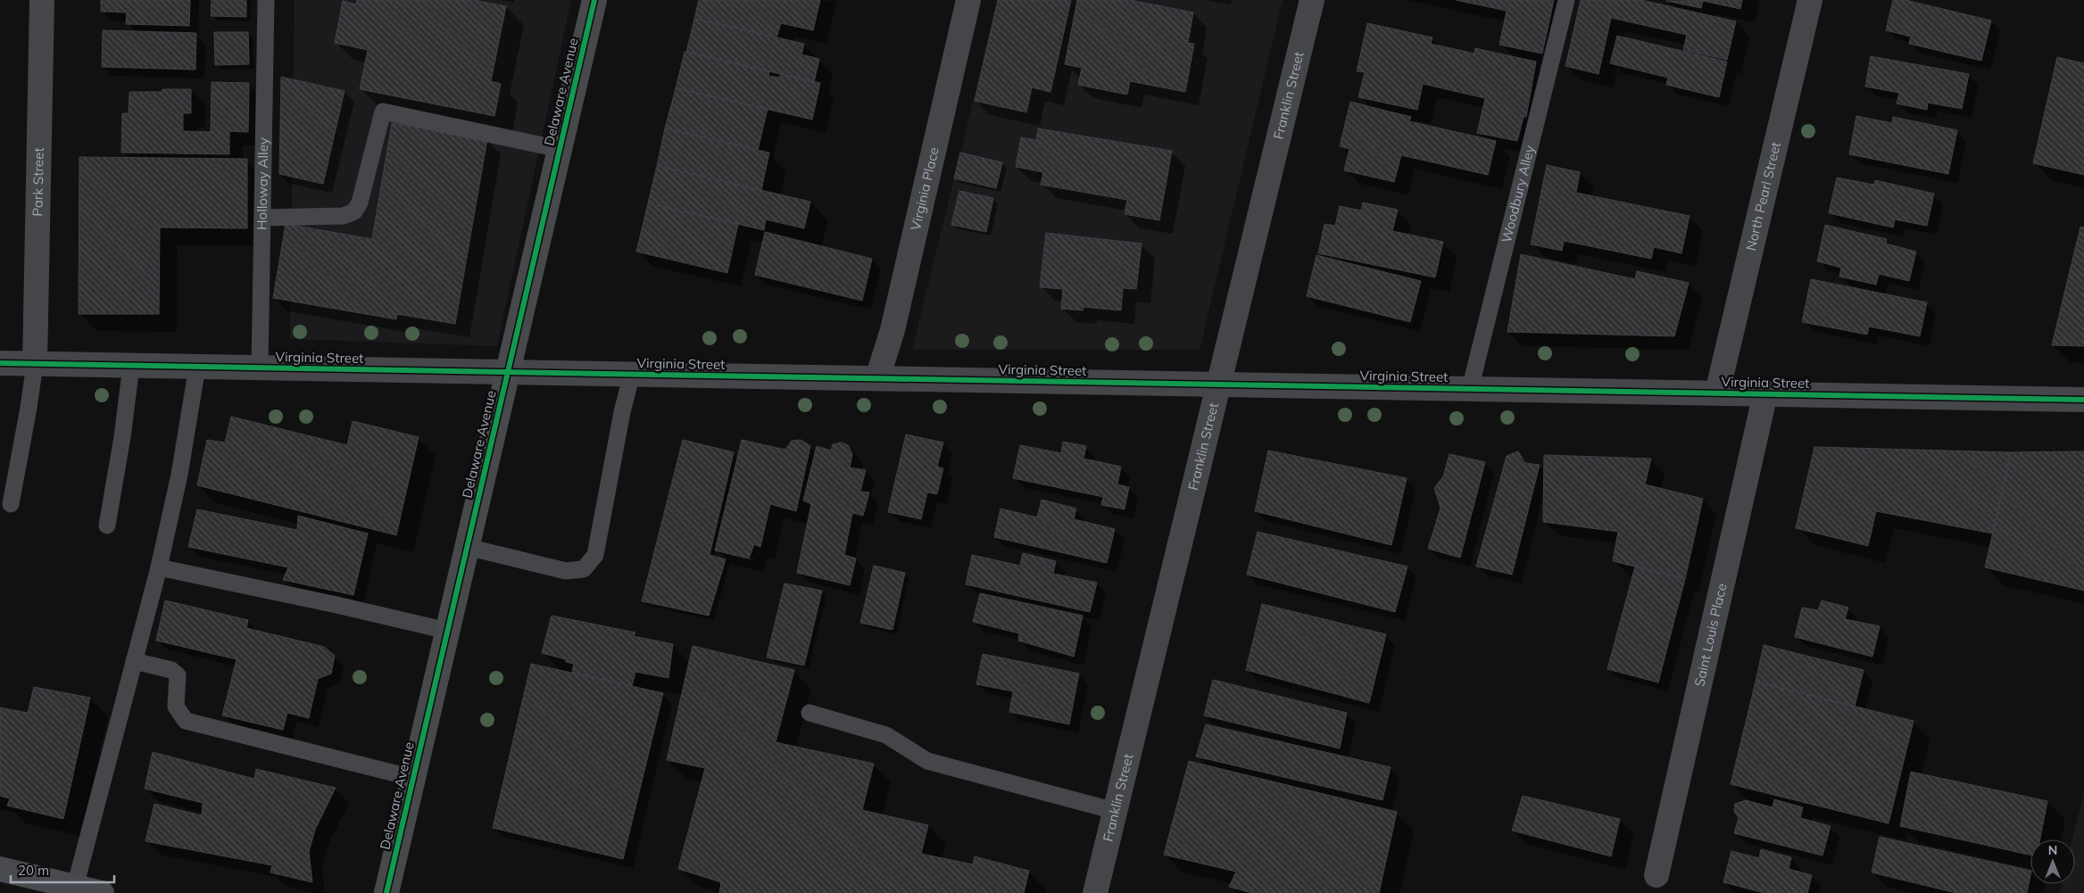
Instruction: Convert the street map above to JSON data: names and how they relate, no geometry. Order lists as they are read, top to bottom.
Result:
{
  "streets": {
    "main road": ["Delaware Avenue"],
    "street": [
      "Franklin Street",
      "Park Street",
      "Virginia Place",
      "North Pearl Street",
      "Virginia Street",
      "Saint Louis Place"
    ],
    "lane": ["Holloway Alley", "Woodbury Alley"]
  },
  "crossings": [
    ["Delaware Avenue", "Virginia Street"],
    ["Franklin Street", "Virginia Street"],
    ["Park Street", "Virginia Street"],
    ["Holloway Alley", "Virginia Street"],
    ["Virginia Place", "Virginia Street"],
    ["Woodbury Alley", "Virginia Street"],
    ["North Pearl Street", "Virginia Street"],
    ["Virginia Street", "Saint Louis Place"]
  ],
  "scale_bar": "20 m",
  "north": "top"
}
